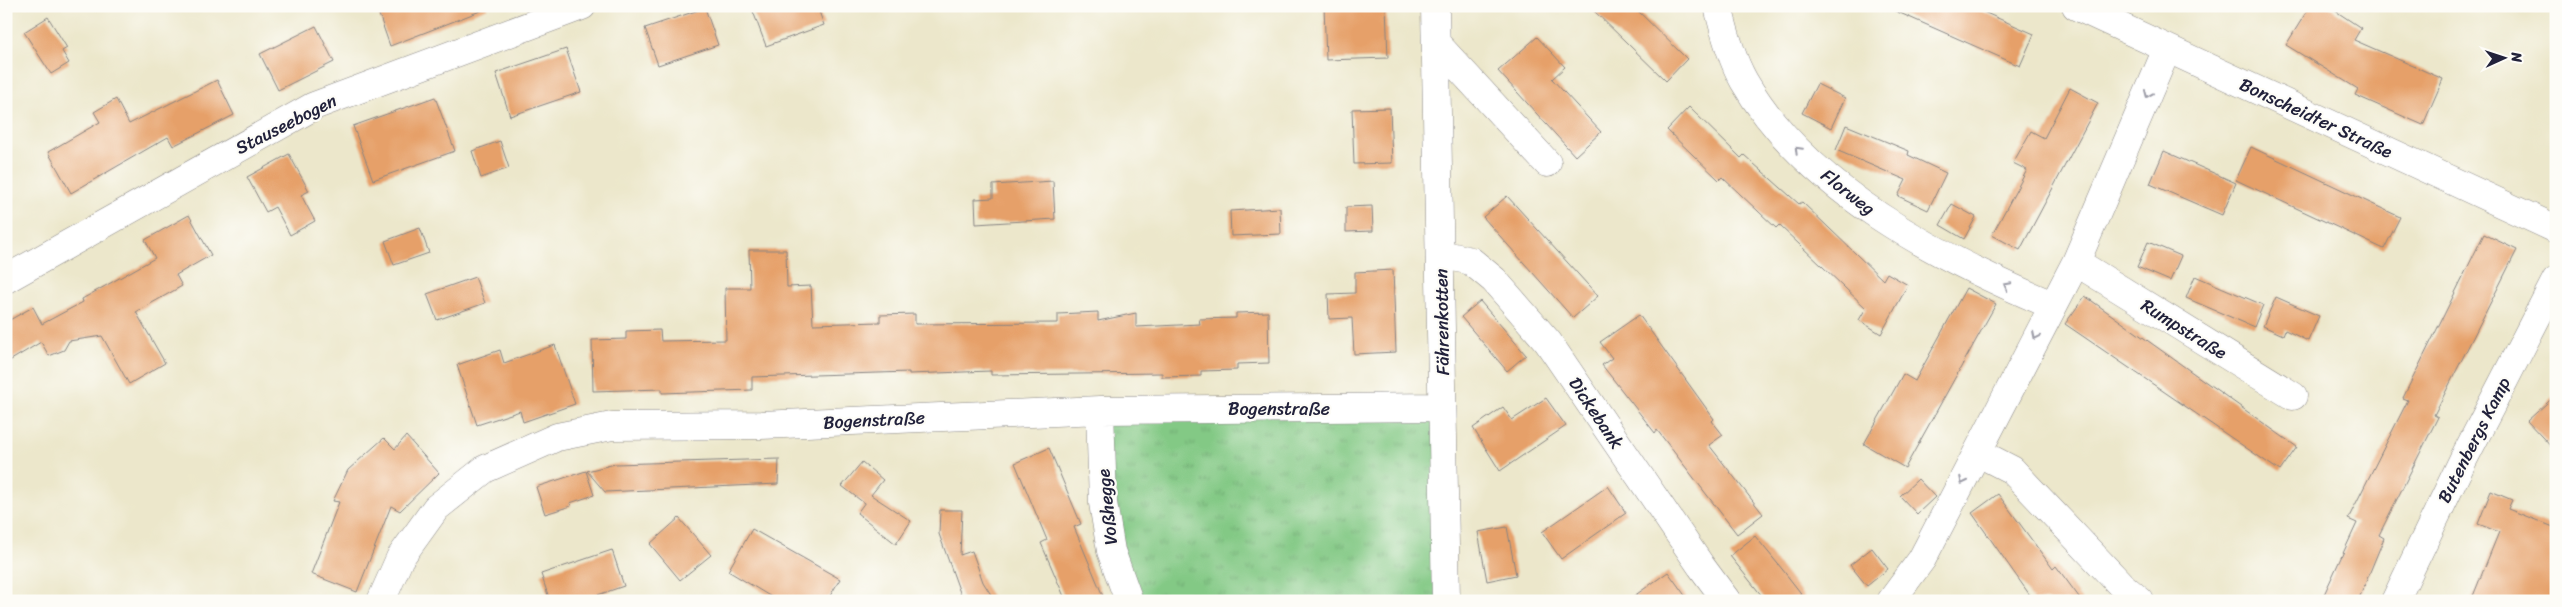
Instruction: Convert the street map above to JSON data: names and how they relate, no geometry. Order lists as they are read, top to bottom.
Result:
{
  "streets": {
    "street": [
      "Bonscheidter Straße",
      "Stauseebogen",
      "Florweg",
      "Fährenkotten",
      "Rumpstraße",
      "Bogenstraße",
      "Dickebank",
      "Butenbergs Kamp",
      "Voßhegge"
    ]
  },
  "crossings": [
    ["Fährenkotten", "Bogenstraße"],
    ["Fährenkotten", "Dickebank"],
    ["Bogenstraße", "Voßhegge"]
  ],
  "one_way": ["Florweg"],
  "north": "right"
}
